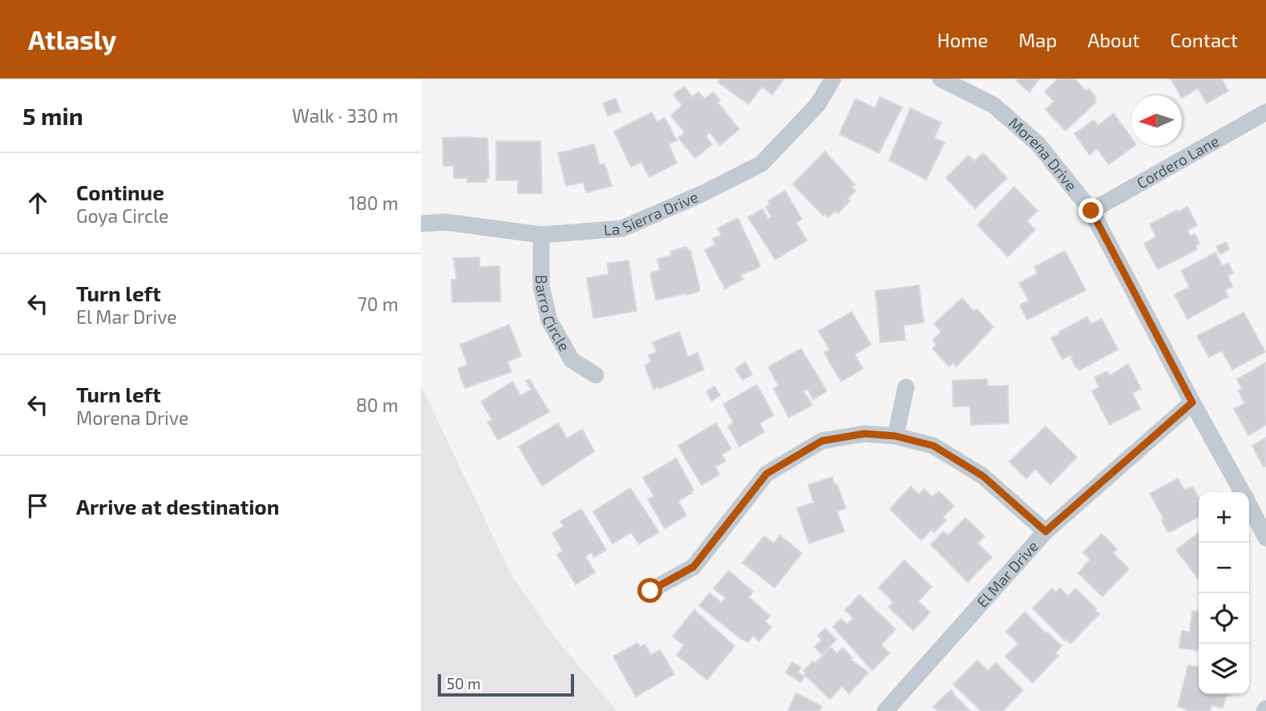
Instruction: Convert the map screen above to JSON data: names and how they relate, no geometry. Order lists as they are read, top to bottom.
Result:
{
  "streets": {
    "street": [
      "Morena Drive",
      "Cordero Lane",
      "La Sierra Drive",
      "Barro Circle",
      "El Mar Drive"
    ]
  },
  "crossings": [
    ["Morena Drive", "Cordero Lane"],
    ["Morena Drive", "El Mar Drive"],
    ["La Sierra Drive", "Barro Circle"]
  ],
  "scale_bar": "50 m",
  "north": "left",
  "page": {
    "header": "Atlasly",
    "nav": [
      "Home",
      "Map",
      "About",
      "Contact"
    ],
    "heading": ["5 min", "Walk · 330 m"],
    "list": [
      ["Continue", "Goya Circle", "180 m"],
      ["Turn left", "El Mar Drive", "70 m"],
      ["Turn left", "Morena Drive", "80 m"],
      "Arrive at destination"
    ],
    "map_buttons": ["+", "−"],
    "scale": "50 m"
  }
}
